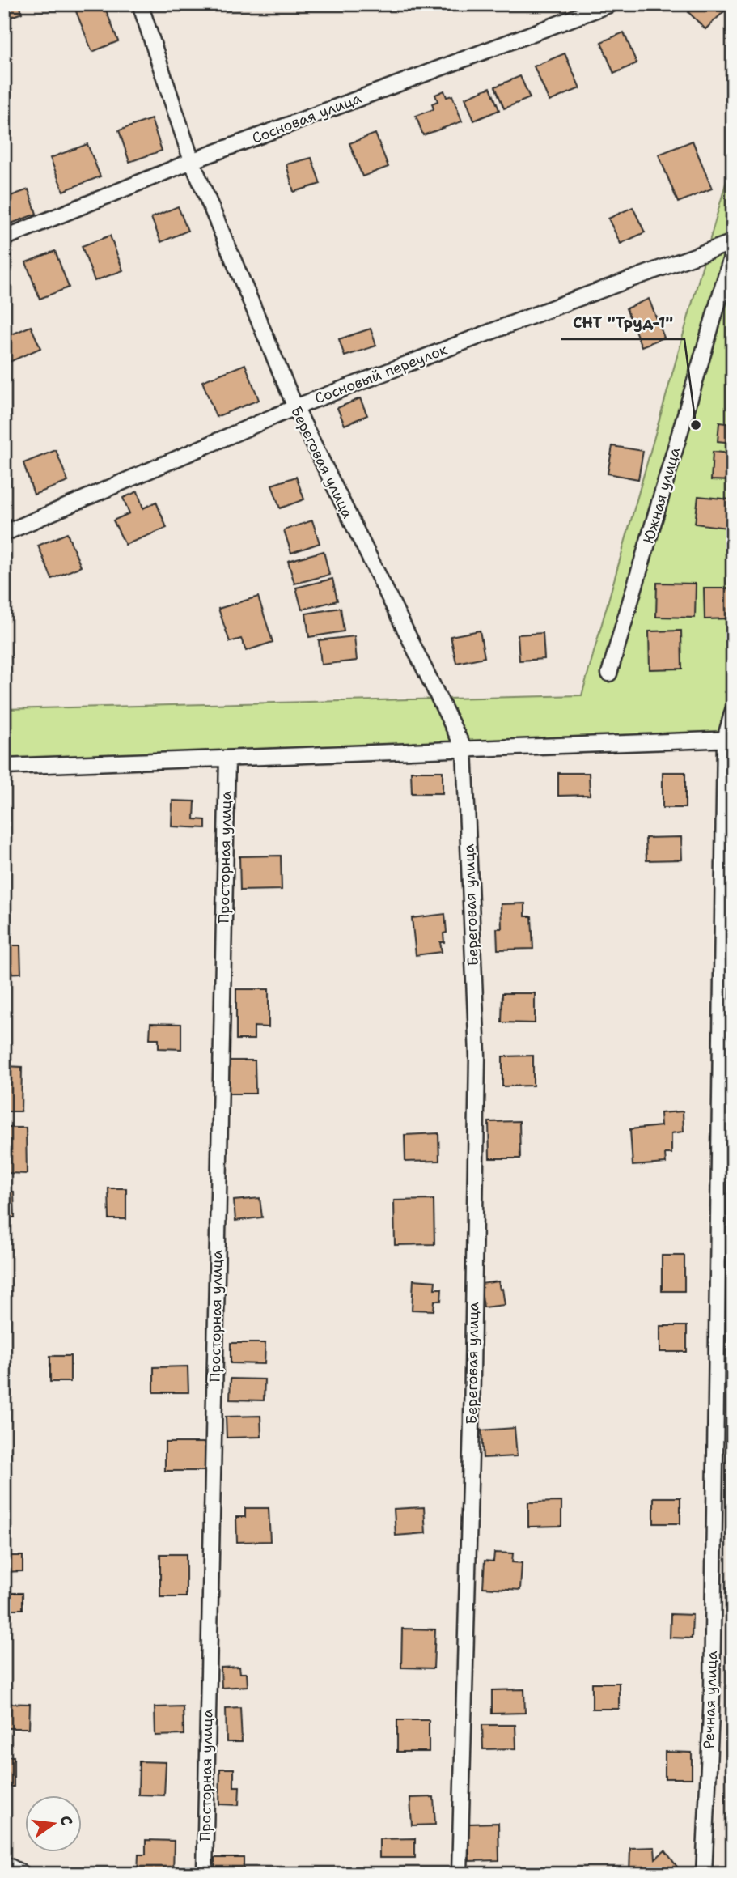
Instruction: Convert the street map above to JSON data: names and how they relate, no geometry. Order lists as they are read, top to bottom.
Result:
{
  "streets": {
    "street": [
      "Сосновая улица",
      "Сосновый переулок",
      "Береговая улица",
      "Южная улица",
      "Просторная улица",
      "Речная улица"
    ]
  },
  "crossings": [
    ["Сосновая улица", "Береговая улица"],
    ["Сосновый переулок", "Береговая улица"]
  ],
  "places": ["СНТ \"Труд-1\""],
  "north": "right"
}
